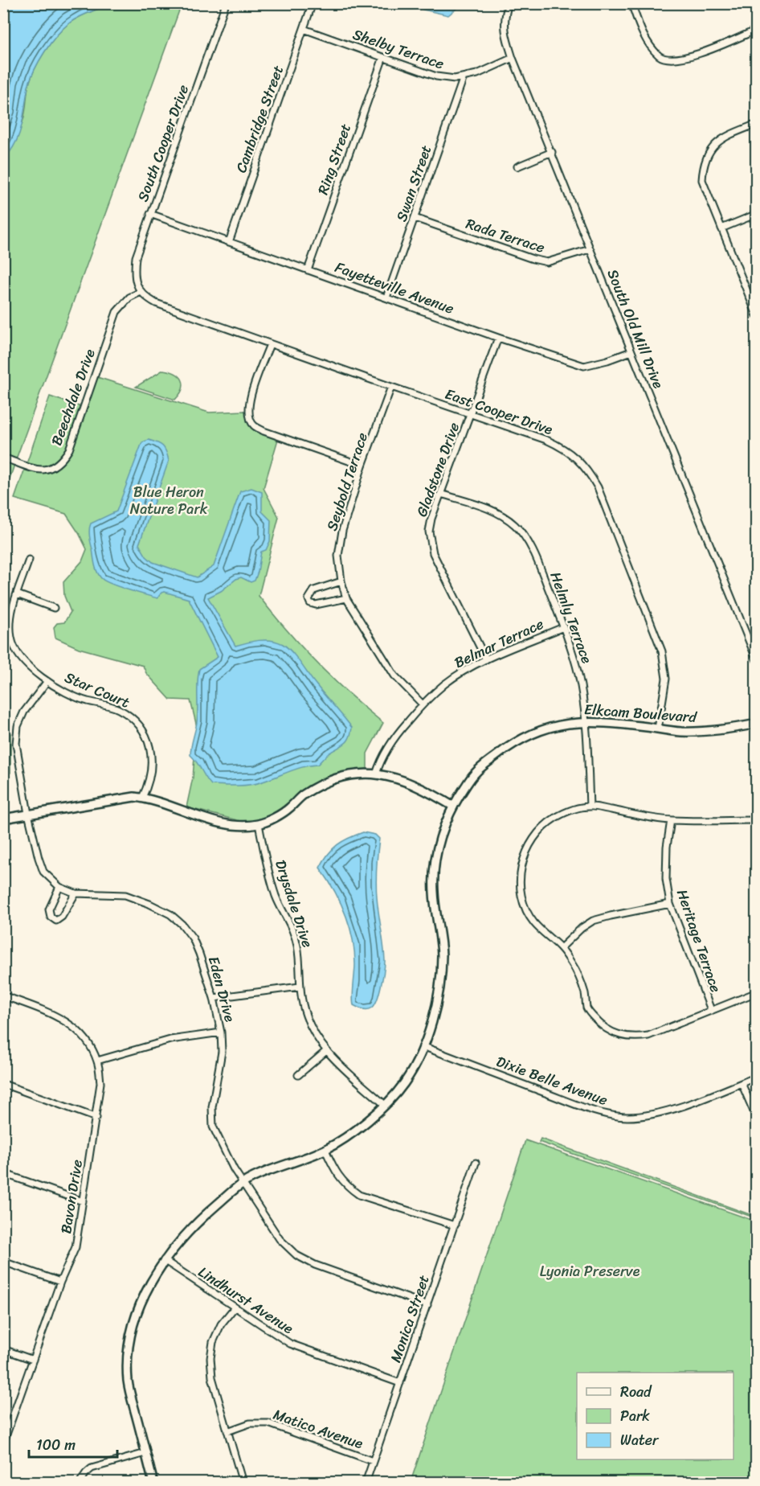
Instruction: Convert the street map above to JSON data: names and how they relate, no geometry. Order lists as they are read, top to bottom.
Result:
{
  "streets": {
    "street": [
      "Shelby Terrace",
      "Cambridge Street",
      "South Cooper Drive",
      "Ring Street",
      "Swan Street",
      "Rada Terrace",
      "Fayetteville Avenue",
      "South Old Mill Drive",
      "Beechdale Drive",
      "East Cooper Drive",
      "Gladstone Drive",
      "Seybold Terrace",
      "Helmly Terrace",
      "Belmar Terrace",
      "Star Court",
      "Elkcam Boulevard",
      "Drysdale Drive",
      "Heritage Terrace",
      "Eden Drive",
      "Dixie Belle Avenue",
      "Bavon Drive",
      "Lindhurst Avenue",
      "Monica Street",
      "Matico Avenue"
    ]
  },
  "crossings": [
    ["Shelby Terrace", "Cambridge Street"],
    ["Shelby Terrace", "Ring Street"],
    ["Shelby Terrace", "Swan Street"],
    ["Shelby Terrace", "South Old Mill Drive"],
    ["Cambridge Street", "Fayetteville Avenue"],
    ["South Cooper Drive", "Fayetteville Avenue"],
    ["South Cooper Drive", "Beechdale Drive"],
    ["South Cooper Drive", "East Cooper Drive"],
    ["Ring Street", "Fayetteville Avenue"],
    ["Swan Street", "Rada Terrace"],
    ["Swan Street", "Fayetteville Avenue"],
    ["Rada Terrace", "South Old Mill Drive"],
    ["Fayetteville Avenue", "South Old Mill Drive"],
    ["Fayetteville Avenue", "Gladstone Drive"],
    ["Beechdale Drive", "East Cooper Drive"],
    ["East Cooper Drive", "Gladstone Drive"],
    ["East Cooper Drive", "Seybold Terrace"],
    ["East Cooper Drive", "Elkcam Boulevard"],
    ["Gladstone Drive", "Helmly Terrace"],
    ["Gladstone Drive", "Belmar Terrace"],
    ["Seybold Terrace", "Belmar Terrace"],
    ["Helmly Terrace", "Belmar Terrace"],
    ["Helmly Terrace", "Elkcam Boulevard"],
    ["Star Court", "Eden Drive"],
    ["Elkcam Boulevard", "Drysdale Drive"],
    ["Elkcam Boulevard", "Eden Drive"],
    ["Elkcam Boulevard", "Dixie Belle Avenue"],
    ["Elkcam Boulevard", "Lindhurst Avenue"],
    ["Eden Drive", "Monica Street"],
    ["Lindhurst Avenue", "Monica Street"],
    ["Monica Street", "Matico Avenue"]
  ],
  "parks": ["Blue Heron Nature Park", "Lyonia Preserve"],
  "legend": ["Road", "Park", "Water"],
  "scale_bar": "100 m"
}
